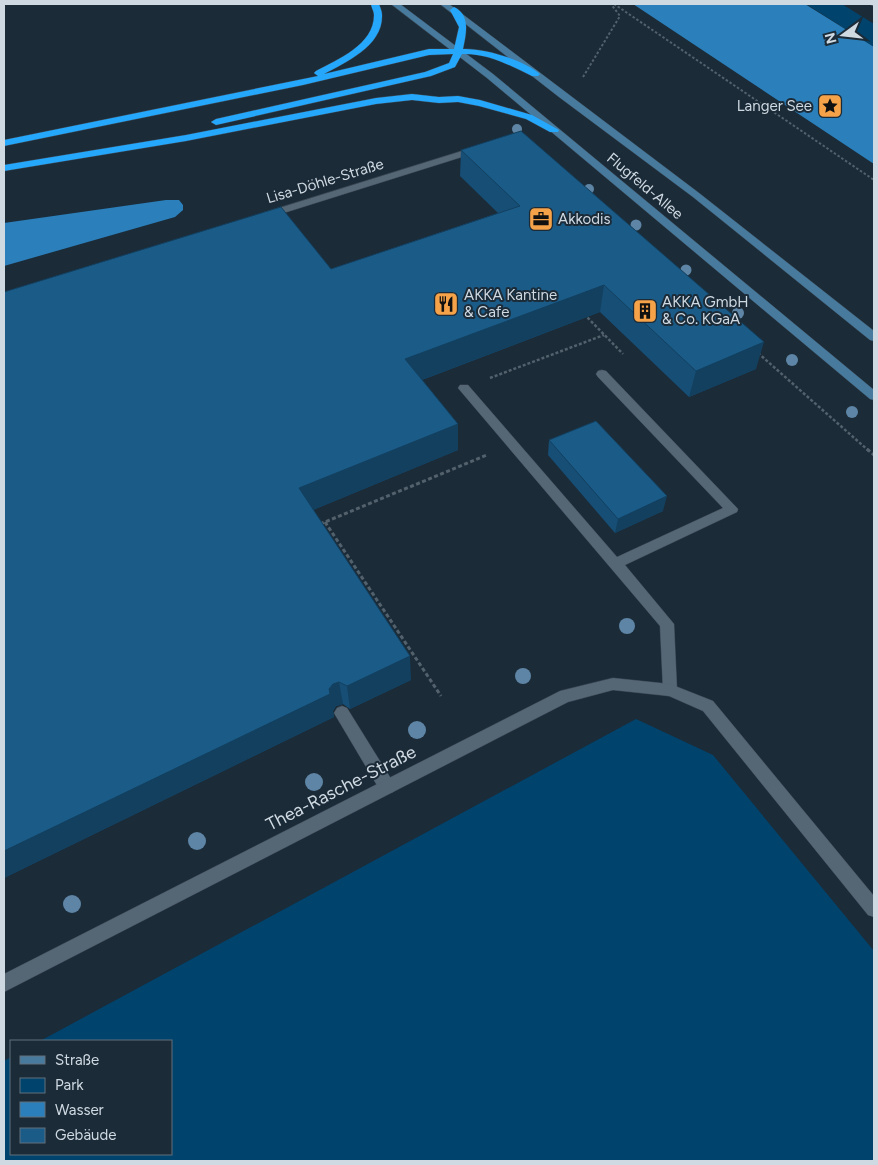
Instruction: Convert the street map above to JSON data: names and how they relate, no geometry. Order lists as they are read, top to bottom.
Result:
{
  "streets": {
    "main road": ["Flugfeld-Allee"],
    "street": ["Thea-Rasche-Straße"],
    "lane": ["Lisa-Döhle-Straße"]
  },
  "places": {
    "place": ["Langer See"],
    "office": ["Akkodis"],
    "restaurant": ["AKKA Kantine & Cafe"],
    "building": ["AKKA GmbH & Co. KGaA"]
  },
  "legend": [
    "Straße",
    "Park",
    "Wasser",
    "Gebäude"
  ],
  "north": "left"
}
